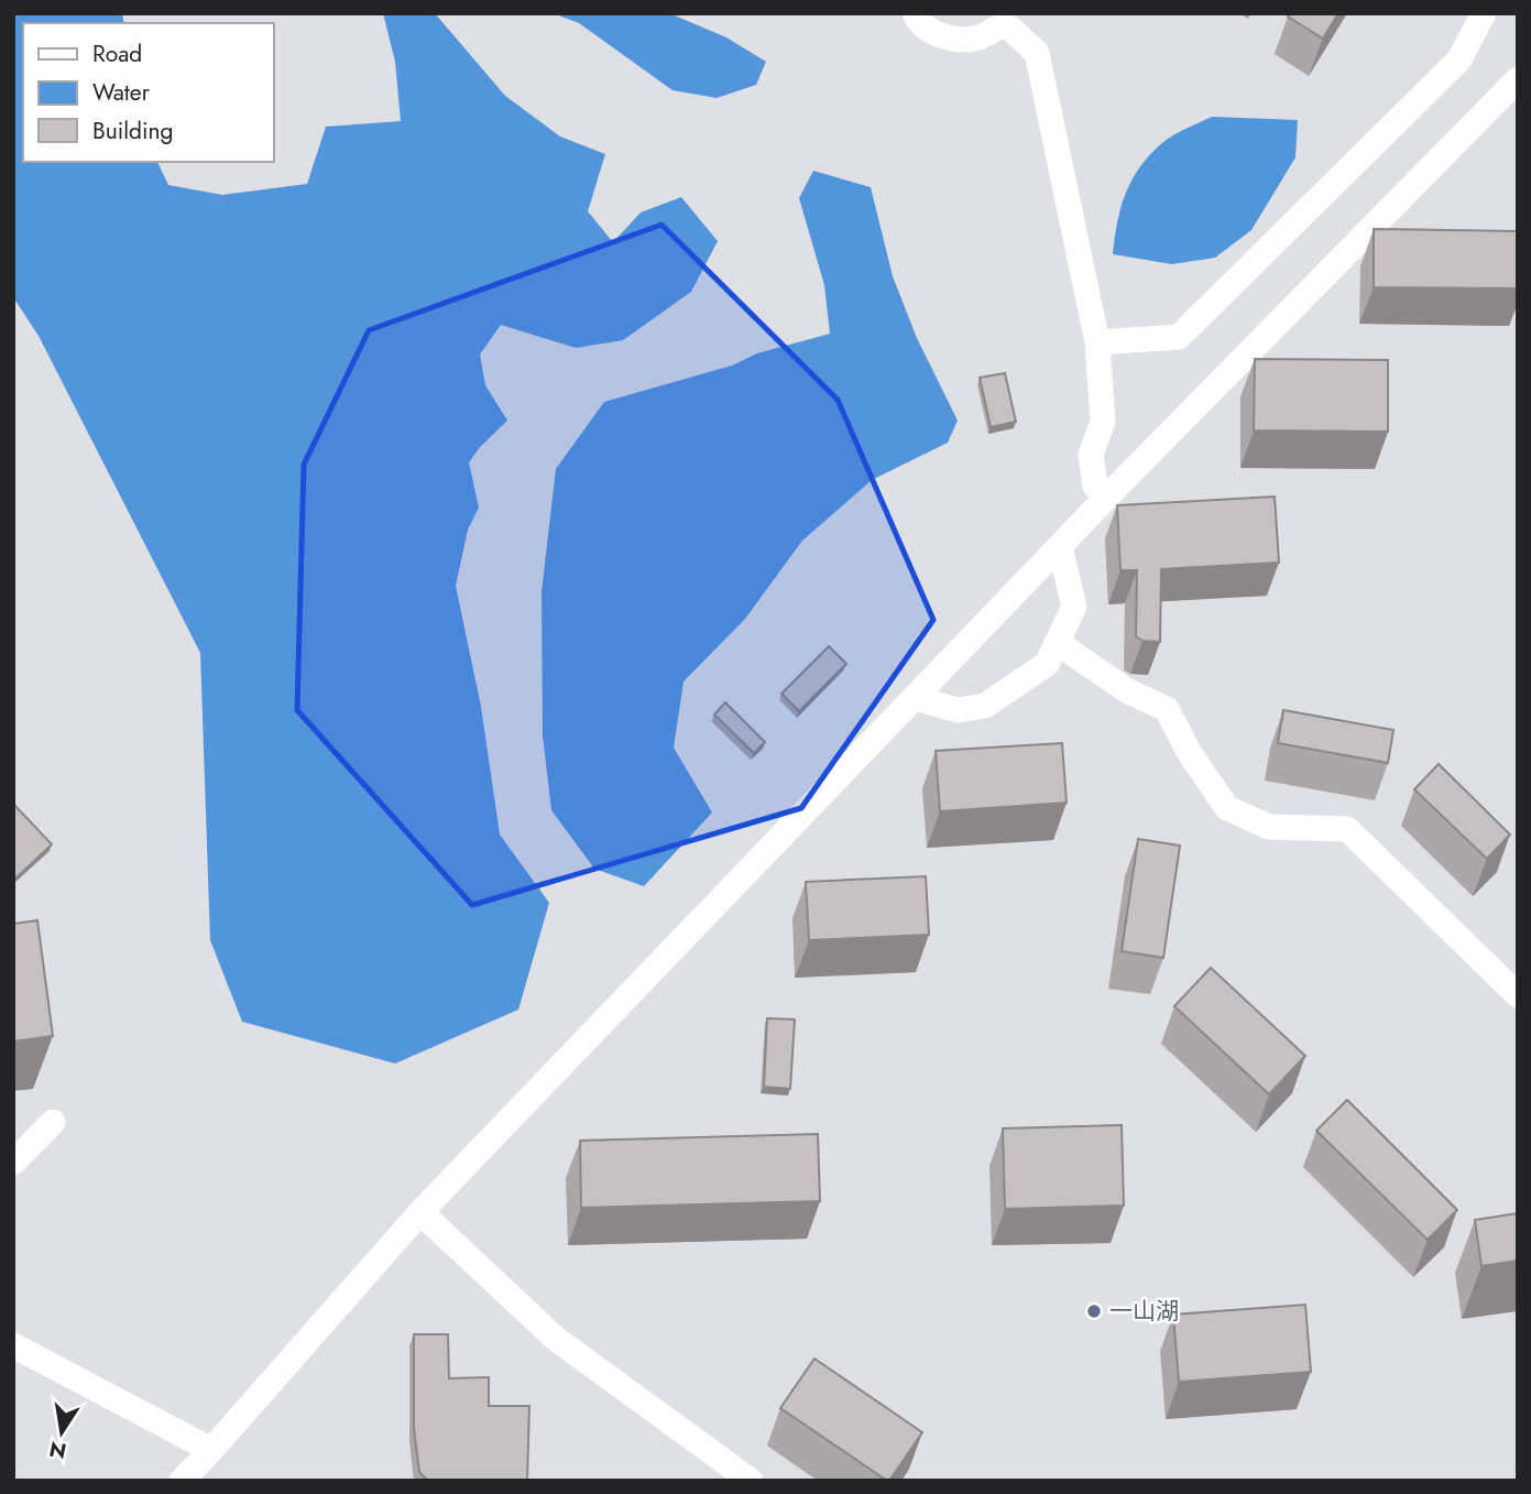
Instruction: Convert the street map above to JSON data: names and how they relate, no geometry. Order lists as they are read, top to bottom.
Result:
{
  "places": ["一山湖"],
  "legend": ["Road", "Water", "Building"],
  "north": "bottom"
}
